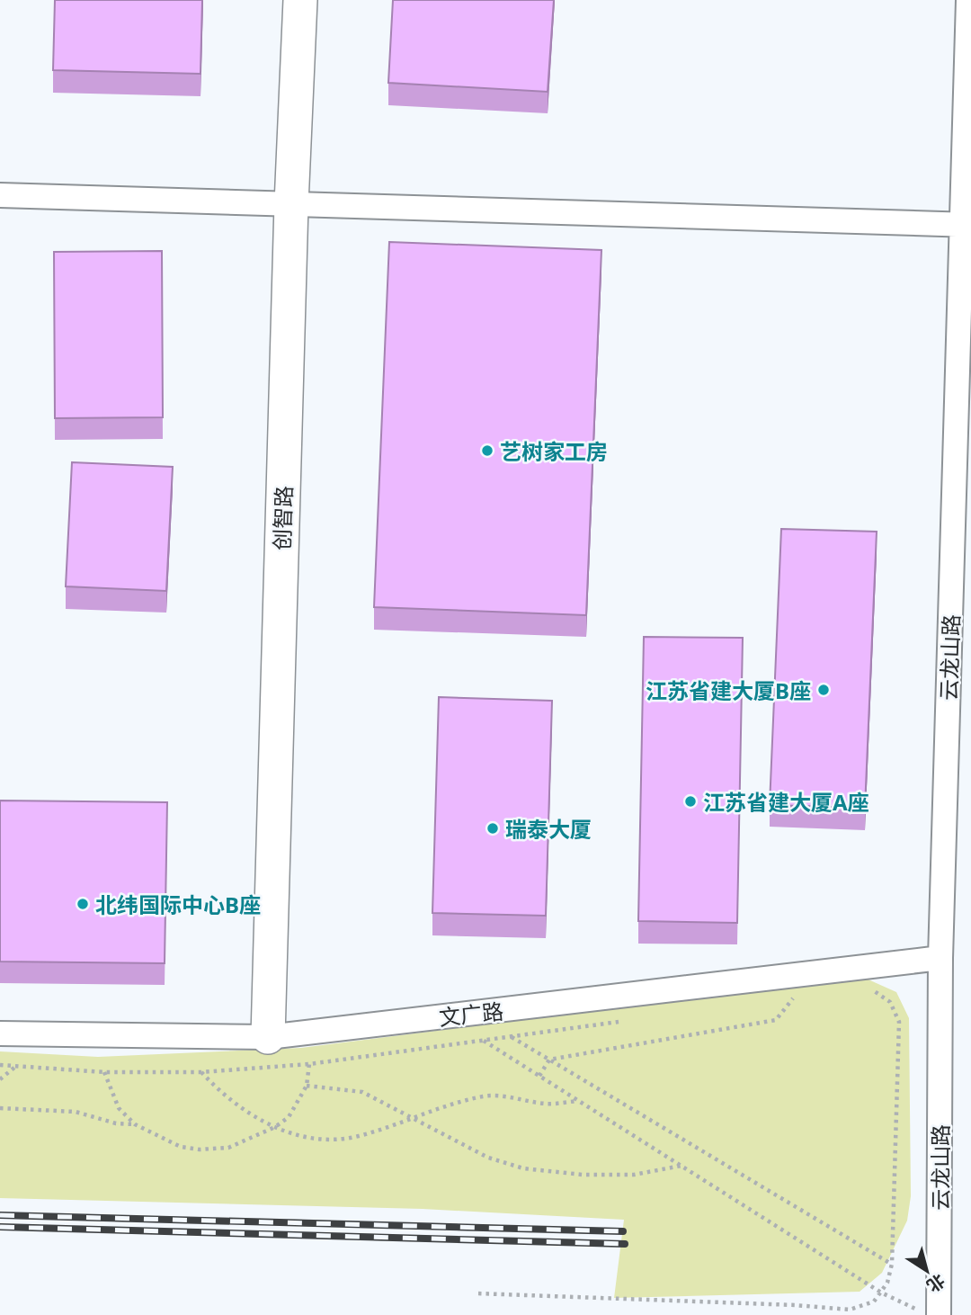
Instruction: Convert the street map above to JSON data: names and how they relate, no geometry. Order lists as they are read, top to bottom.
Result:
{
  "streets": {
    "street": ["创智路", "云龙山路", "文广路"]
  },
  "crossings": [
    ["创智路", "文广路"],
    ["云龙山路", "文广路"]
  ],
  "places": [
    "艺树家工房",
    "江苏省建大厦B座",
    "江苏省建大厦A座",
    "瑞泰大厦",
    "北纬国际中心B座"
  ],
  "north": "bottom right"
}
